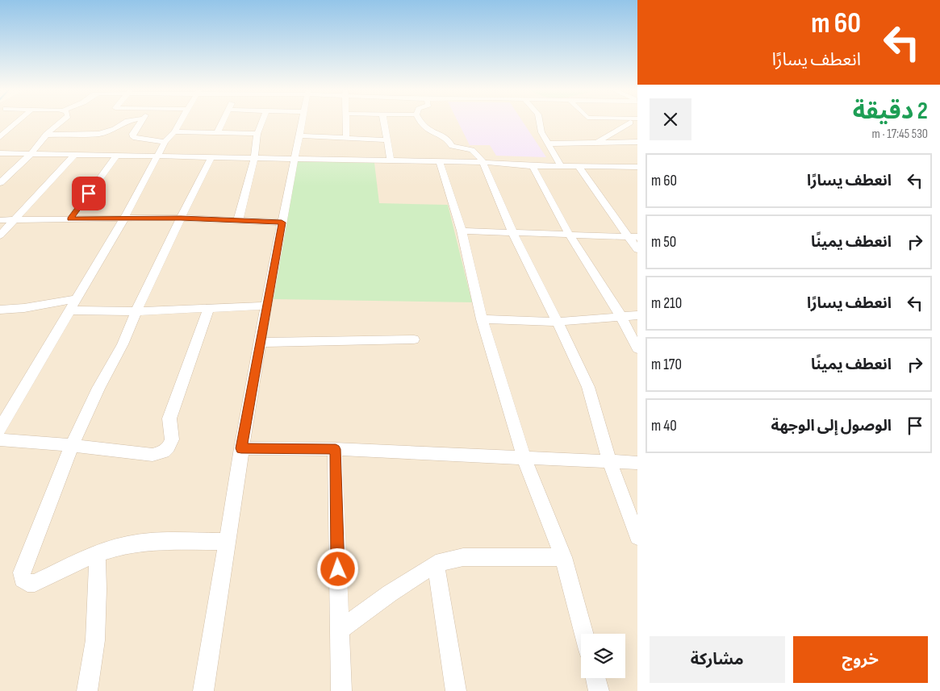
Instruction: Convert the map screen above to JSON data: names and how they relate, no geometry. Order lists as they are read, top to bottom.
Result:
{
  "page": {
    "turn": ["60 m", "انعطف يسارًا"],
    "heading": ["2 دقيقة", "530 m · 17:45"],
    "list": [
      {
        "name": "انعطف يسارًا",
        "value": "60 m"
      },
      {
        "name": "انعطف يمينًا",
        "value": "50 m"
      },
      {
        "name": "انعطف يسارًا",
        "value": "210 m"
      },
      {
        "name": "انعطف يمينًا",
        "value": "170 m"
      },
      {
        "name": "الوصول إلى الوجهة",
        "value": "40 m"
      }
    ],
    "buttons": ["خروج", "مشاركة"]
  }
}
